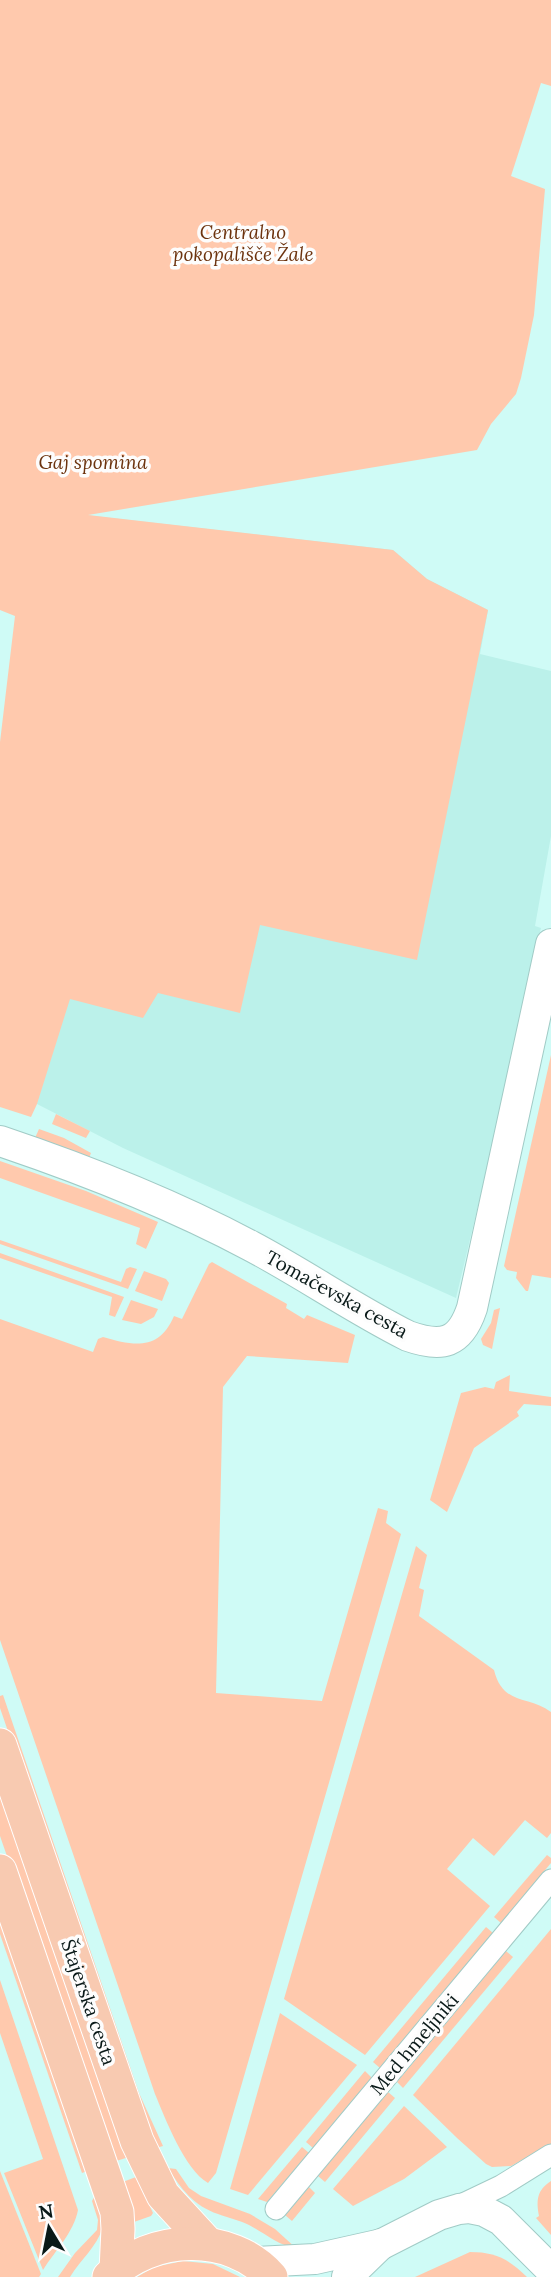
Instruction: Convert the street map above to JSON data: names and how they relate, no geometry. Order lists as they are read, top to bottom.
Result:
{
  "streets": {
    "main road": ["Štajerska cesta"],
    "street": ["Tomačevska cesta", "Med hmeljniki"]
  },
  "parks": ["Centralno pokopališče Žale", "Gaj spomina"],
  "north": "top"
}
